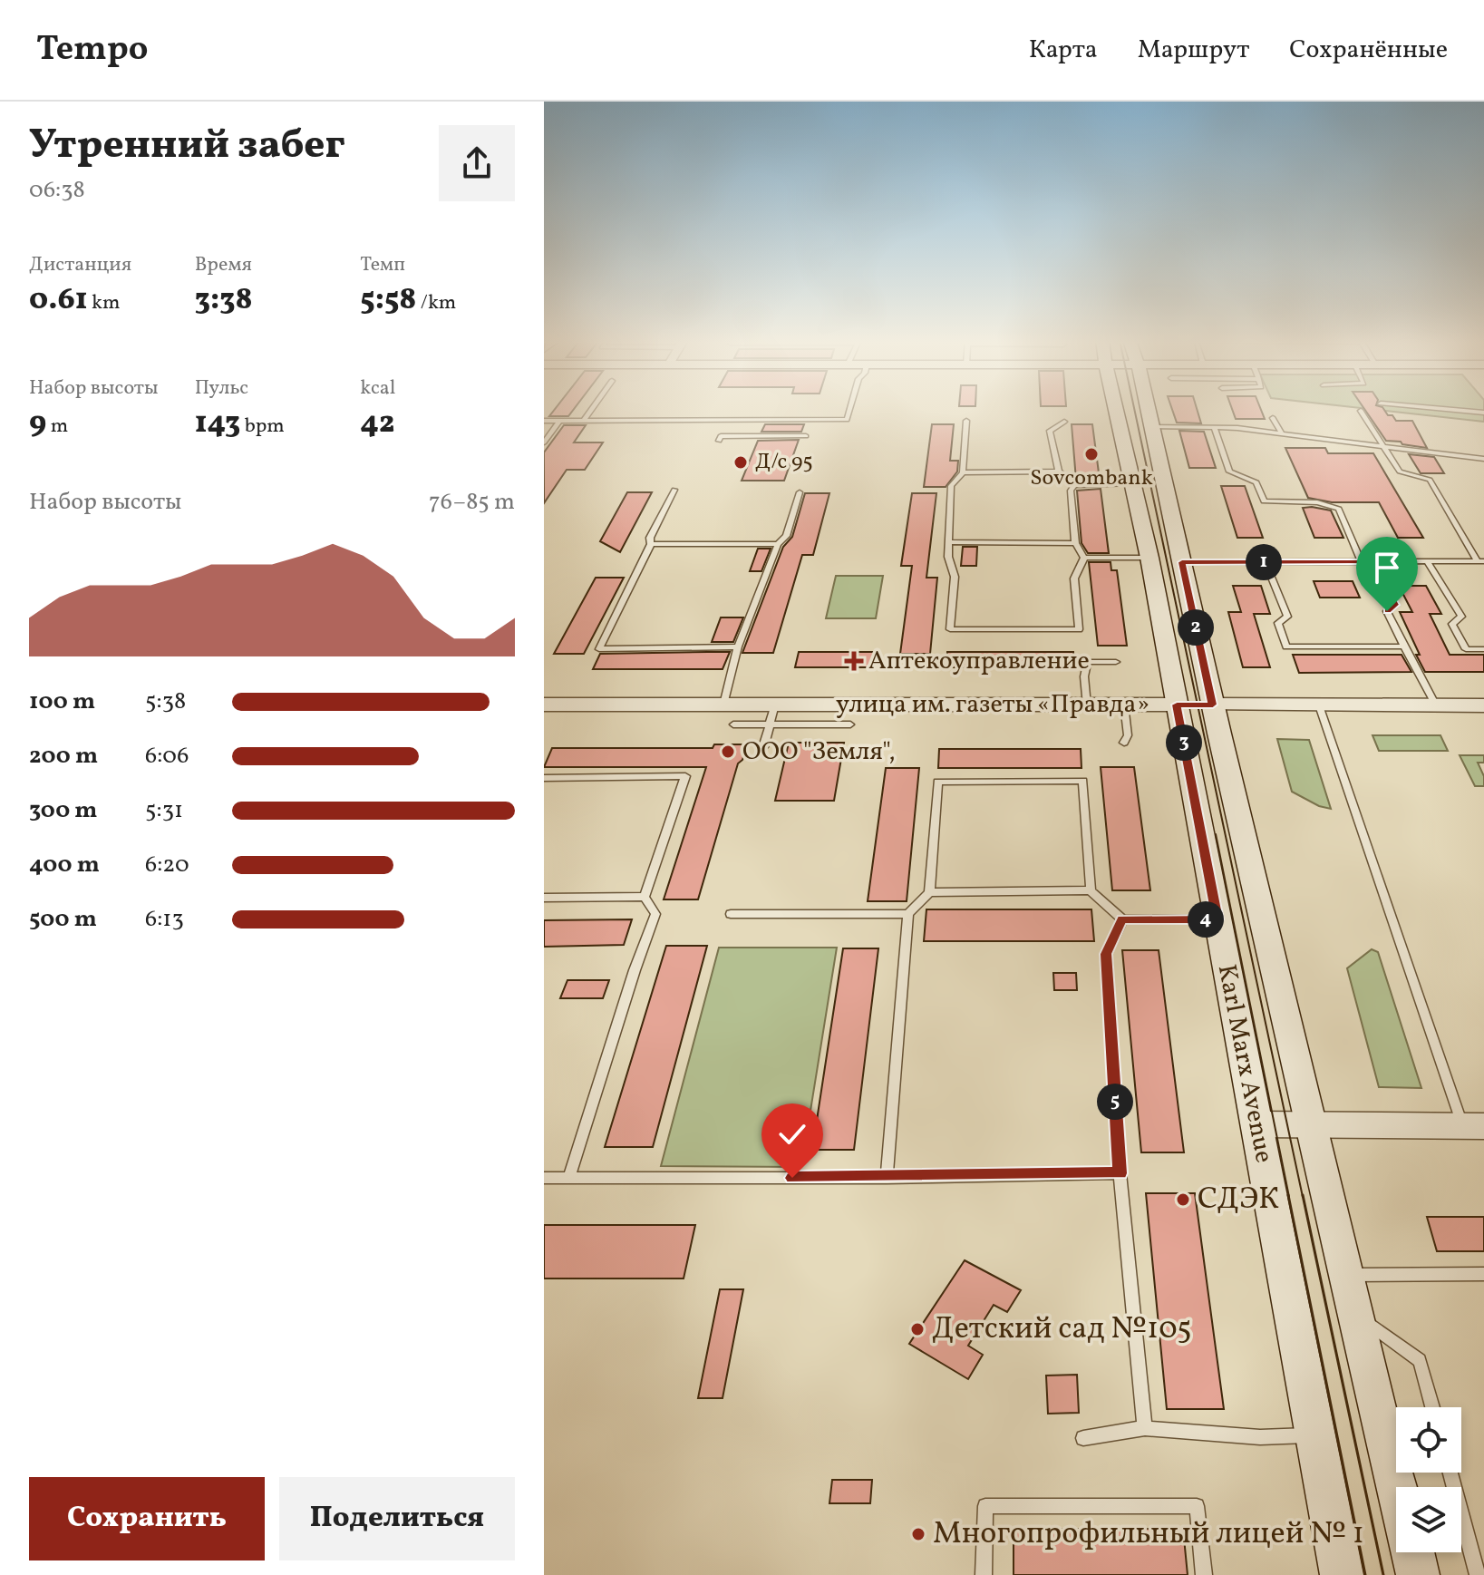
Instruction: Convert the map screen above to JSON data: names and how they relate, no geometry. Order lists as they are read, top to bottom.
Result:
{
  "streets": {
    "main road": ["улица им. газеты «Правда»", "Karl Marx Avenue"]
  },
  "crossings": [
    ["улица им. газеты «Правда»", "Karl Marx Avenue"]
  ],
  "places": {
    "other": [
      "Sovcombank",
      "Д/с 95",
      "ООО \"Земля\",",
      "СДЭК",
      "Детский сад №105",
      "Многопрофильный лицей № 1"
    ],
    "health": ["Аптекоуправление"]
  },
  "page": {
    "header": "Tempo",
    "nav": ["Карта", "Маршрут", "Сохранённые"],
    "heading": ["Утренний забег", "06:38"],
    "stats": [
      ["Дистанция", "0.61 km"],
      ["Время", "3:38"],
      ["Темп", "5:58 /km"],
      ["Набор высоты", "9 m"],
      ["Пульс", "143 bpm"],
      ["kcal", "42"]
    ],
    "chart": ["Набор высоты", "76–85 m"],
    "pins": [
      "1",
      "2",
      "3",
      "4",
      "5"
    ],
    "list": [
      {
        "name": "100 m",
        "note": "5:38"
      },
      {
        "name": "200 m",
        "note": "6:06"
      },
      {
        "name": "300 m",
        "note": "5:31"
      },
      {
        "name": "400 m",
        "note": "6:20"
      },
      {
        "name": "500 m",
        "note": "6:13"
      }
    ],
    "buttons": ["Сохранить", "Поделиться"]
  }
}
